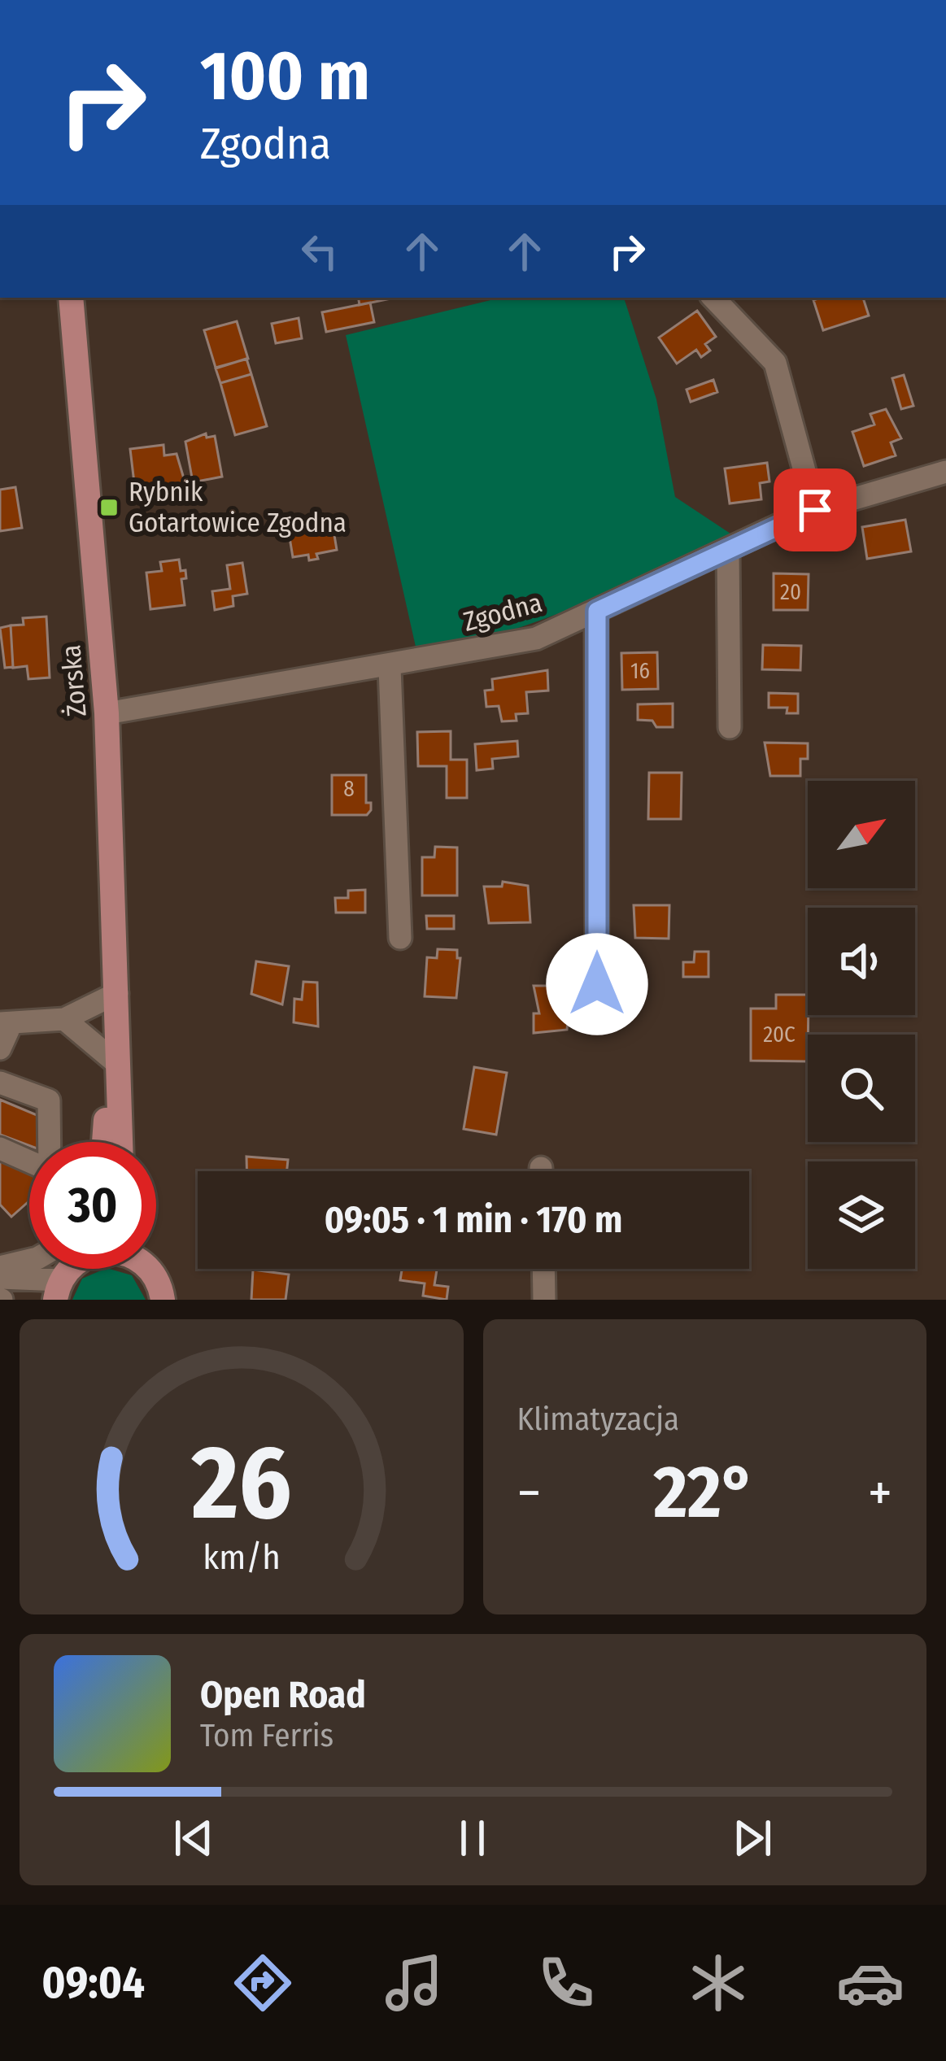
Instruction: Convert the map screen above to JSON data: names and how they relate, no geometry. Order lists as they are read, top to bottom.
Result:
{
  "streets": {
    "main road": ["Żorska"],
    "street": ["Zgodna"]
  },
  "crossings": [
    ["Zgodna", "Żorska"]
  ],
  "places": {
    "transit": ["Rybnik Gotartowice Zgodna"]
  },
  "house_numbers": [
    "20",
    "16",
    "8",
    "20C"
  ],
  "north": "top right",
  "page": {
    "turn": ["100 m", "Zgodna"],
    "limit": "30",
    "trip": "09:05 · 1 min · 170 m",
    "tile": "Klimatyzacja",
    "heat": ["−", "22°", "+"],
    "song": ["Open Road", "Tom Ferris"],
    "tabs": "09:04",
    "gauge": ["26", "km/h"]
  }
}
